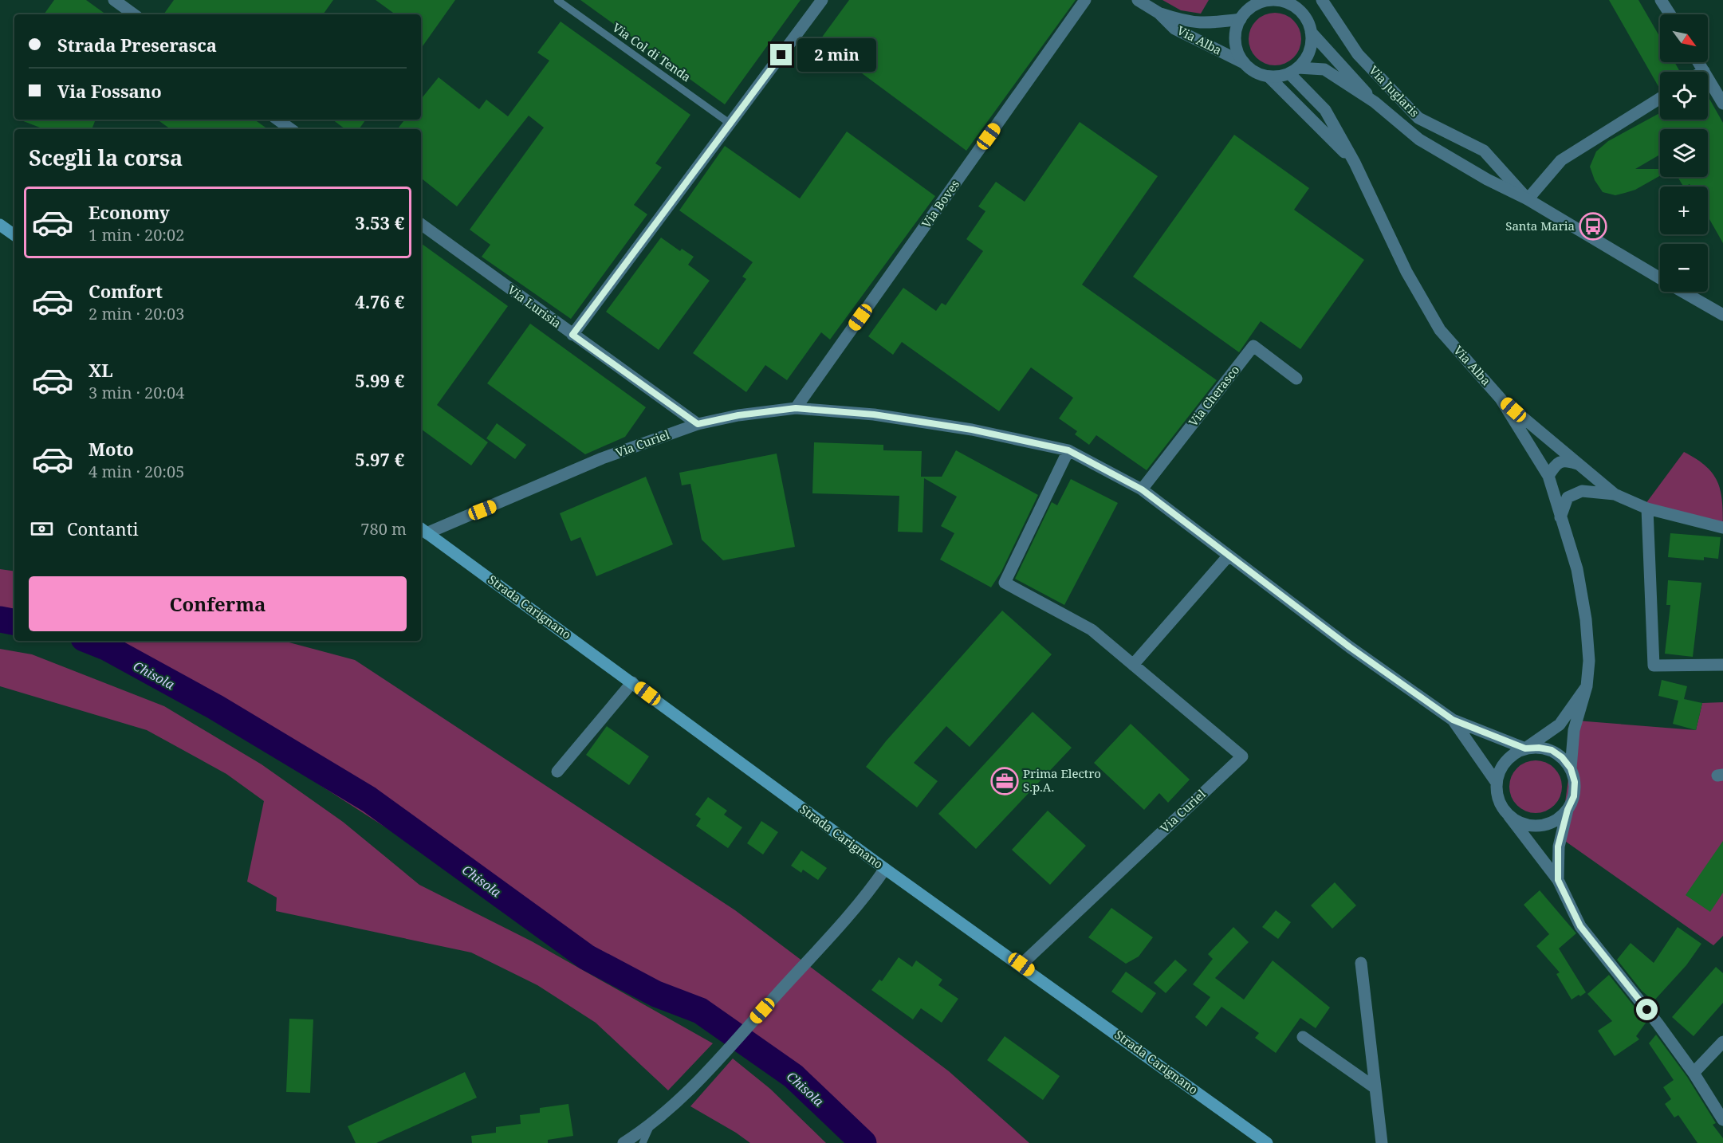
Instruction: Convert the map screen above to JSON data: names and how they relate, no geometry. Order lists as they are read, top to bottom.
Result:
{
  "streets": {
    "main road": ["Strada Carignano"],
    "street": [
      "Via Alba",
      "Via Juglaris",
      "Via Boves",
      "Via Lurisia",
      "Via Cherasco",
      "Via Curiel"
    ],
    "lane": ["Via Col di Tenda"]
  },
  "crossings": [
    ["Via Alba", "Via Juglaris"],
    ["Via Alba", "Via Curiel"],
    ["Via Boves", "Via Curiel"],
    ["Via Lurisia", "Via Curiel"],
    ["Via Cherasco", "Via Curiel"],
    ["Via Curiel", "Strada Carignano"]
  ],
  "water": ["Chisola"],
  "places": {
    "bus stop": ["Santa Maria"],
    "office": ["Prima Electro S.p.A."]
  },
  "north": "bottom right",
  "page": {
    "map_buttons": ["+", "−"],
    "banner": ["Strada Preserasca", "Via Fossano"],
    "bubble": "2 min",
    "heading": "Scegli la corsa",
    "list": [
      {
        "name": "Economy",
        "note": "1 min · 20:02",
        "value": "3.53 €"
      },
      {
        "name": "Comfort",
        "note": "2 min · 20:03",
        "value": "4.76 €"
      },
      {
        "name": "XL",
        "note": "3 min · 20:04",
        "value": "5.99 €"
      },
      {
        "name": "Moto",
        "note": "4 min · 20:05",
        "value": "5.97 €"
      }
    ],
    "pay": ["Contanti", "780 m"],
    "buttons": "Conferma"
  }
}
